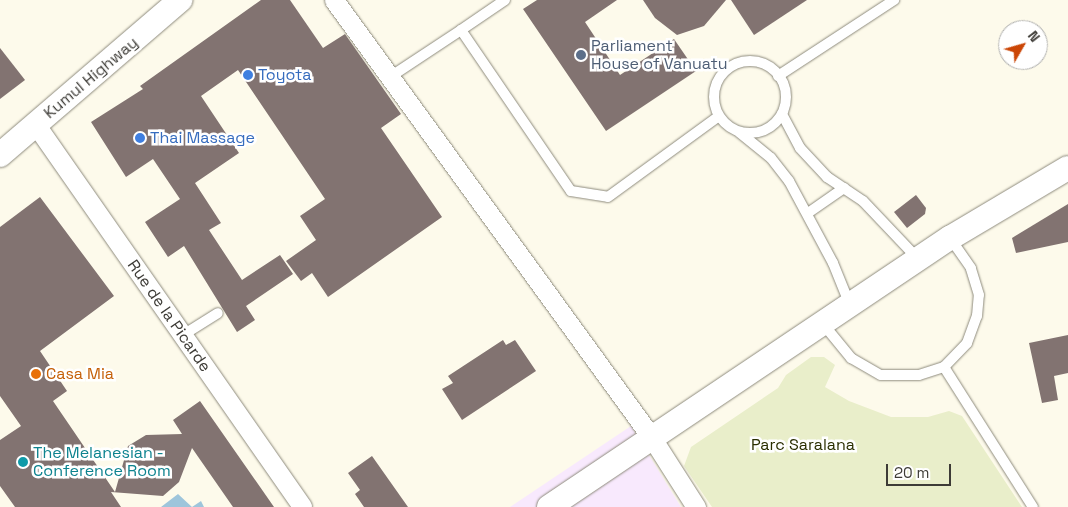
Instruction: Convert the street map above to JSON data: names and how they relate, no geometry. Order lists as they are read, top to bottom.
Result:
{
  "streets": {
    "street": ["Kumul Highway", "Rue de la Picarde"]
  },
  "crossings": [
    ["Kumul Highway", "Rue de la Picarde"]
  ],
  "parks": ["Parc Saralana"],
  "places": [
    "Parliament House of Vanuatu",
    "Toyota",
    "Thai Massage",
    "Casa Mia",
    "The Melanesian - Conference Room"
  ],
  "scale_bar": "20 m",
  "north": "top right"
}
